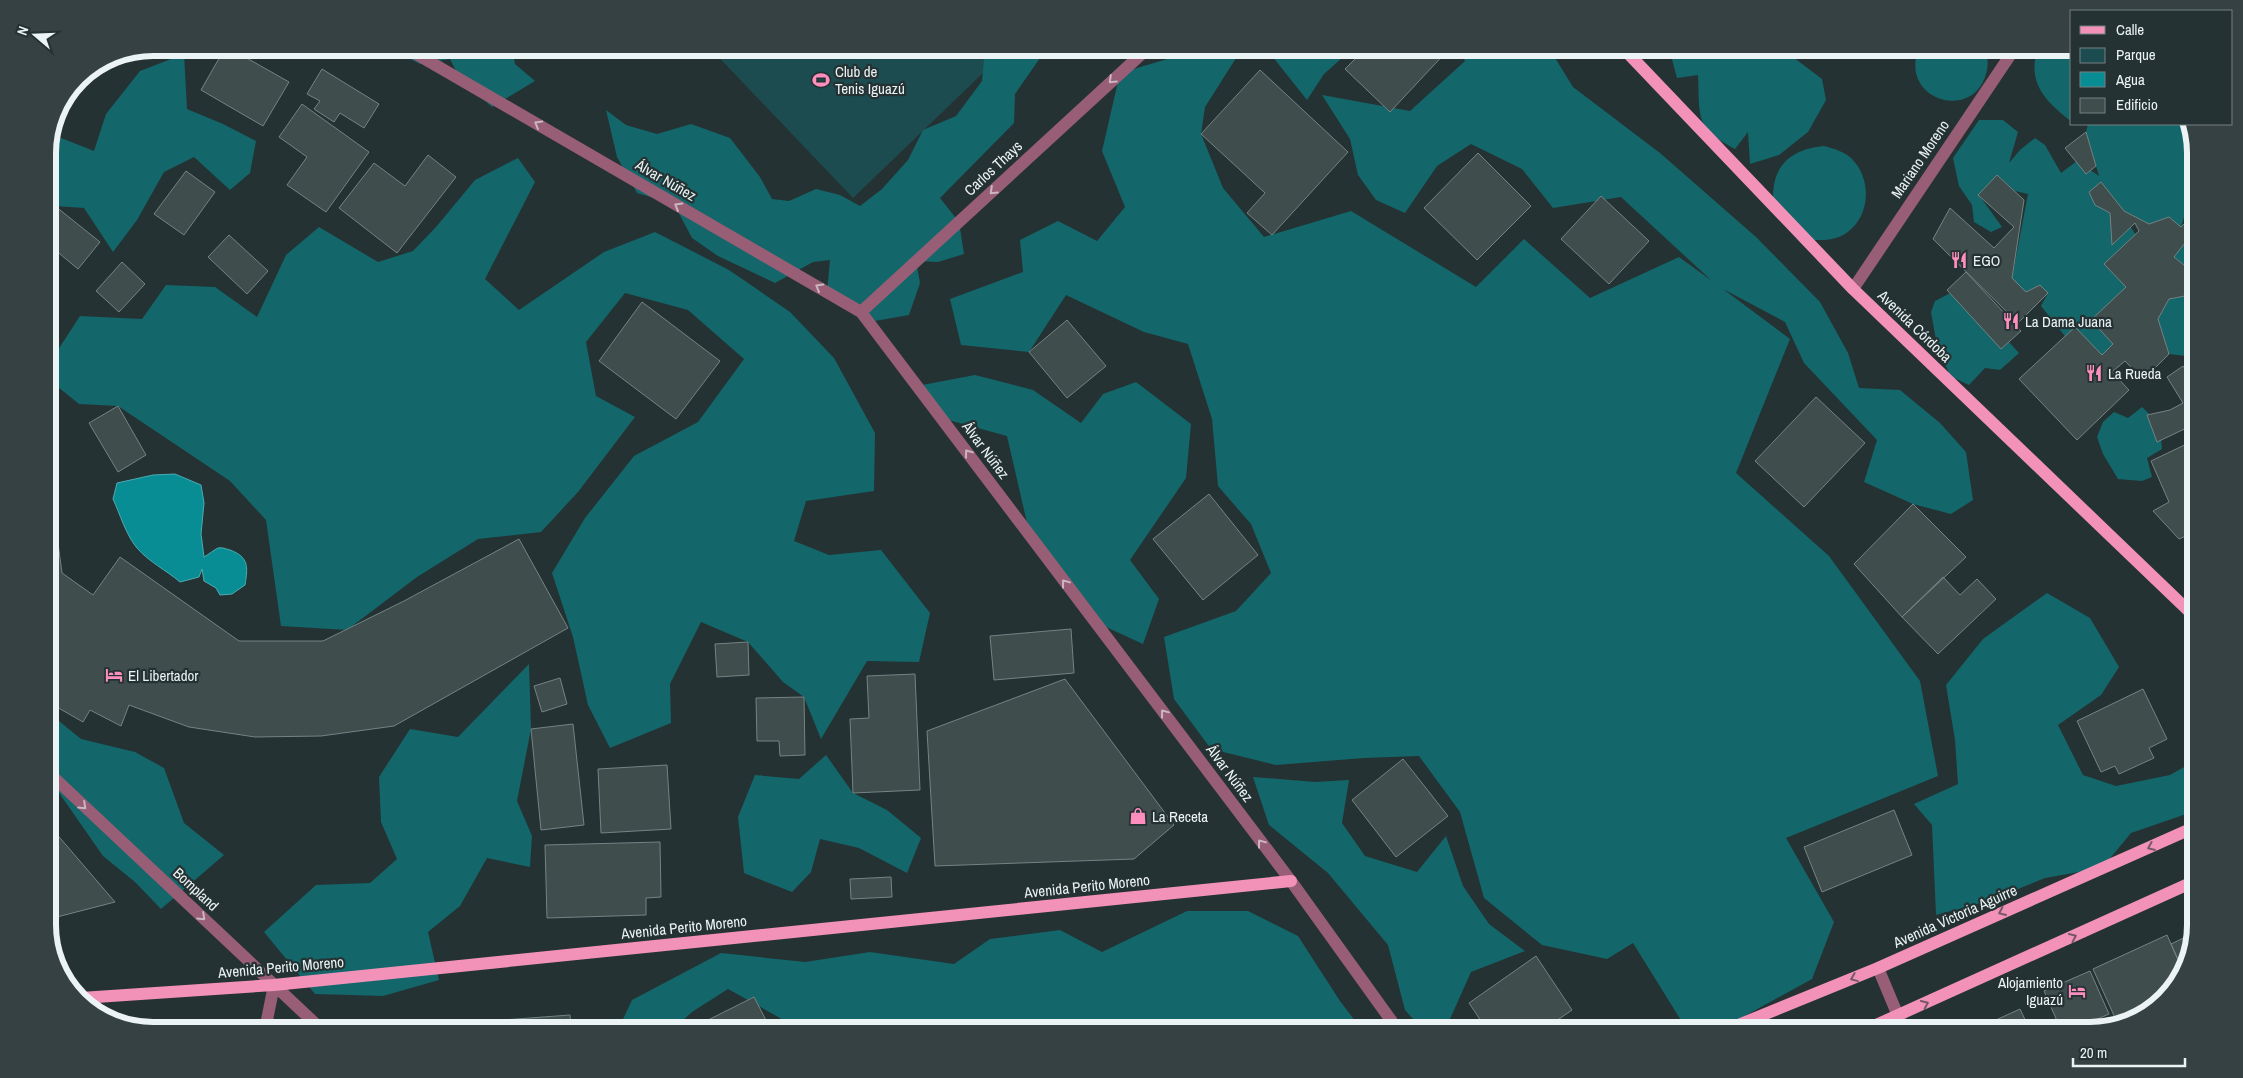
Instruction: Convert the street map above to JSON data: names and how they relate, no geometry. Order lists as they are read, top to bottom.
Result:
{
  "streets": {
    "main road": ["Avenida Córdoba", "Avenida Perito Moreno", "Avenida Victoria Aguirre"],
    "street": [
      "Mariano Moreno",
      "Carlos Thays",
      "Álvar Núñez",
      "Bompland"
    ]
  },
  "crossings": [
    ["Mariano Moreno", "Avenida Córdoba"],
    ["Carlos Thays", "Álvar Núñez"],
    ["Álvar Núñez", "Avenida Perito Moreno"],
    ["Avenida Perito Moreno", "Bompland"]
  ],
  "one_way": ["Carlos Thays", "Álvar Núñez", "Bompland"],
  "places": {
    "sports": ["Club de Tenis Iguazú"],
    "restaurant": ["EGO", "La Dama Juana", "La Rueda"],
    "hotel": ["El Libertador", "Alojamiento Iguazú"],
    "shop": ["La Receta"]
  },
  "legend": [
    "Calle",
    "Parque",
    "Agua",
    "Edificio"
  ],
  "scale_bar": "20 m",
  "north": "left"
}
